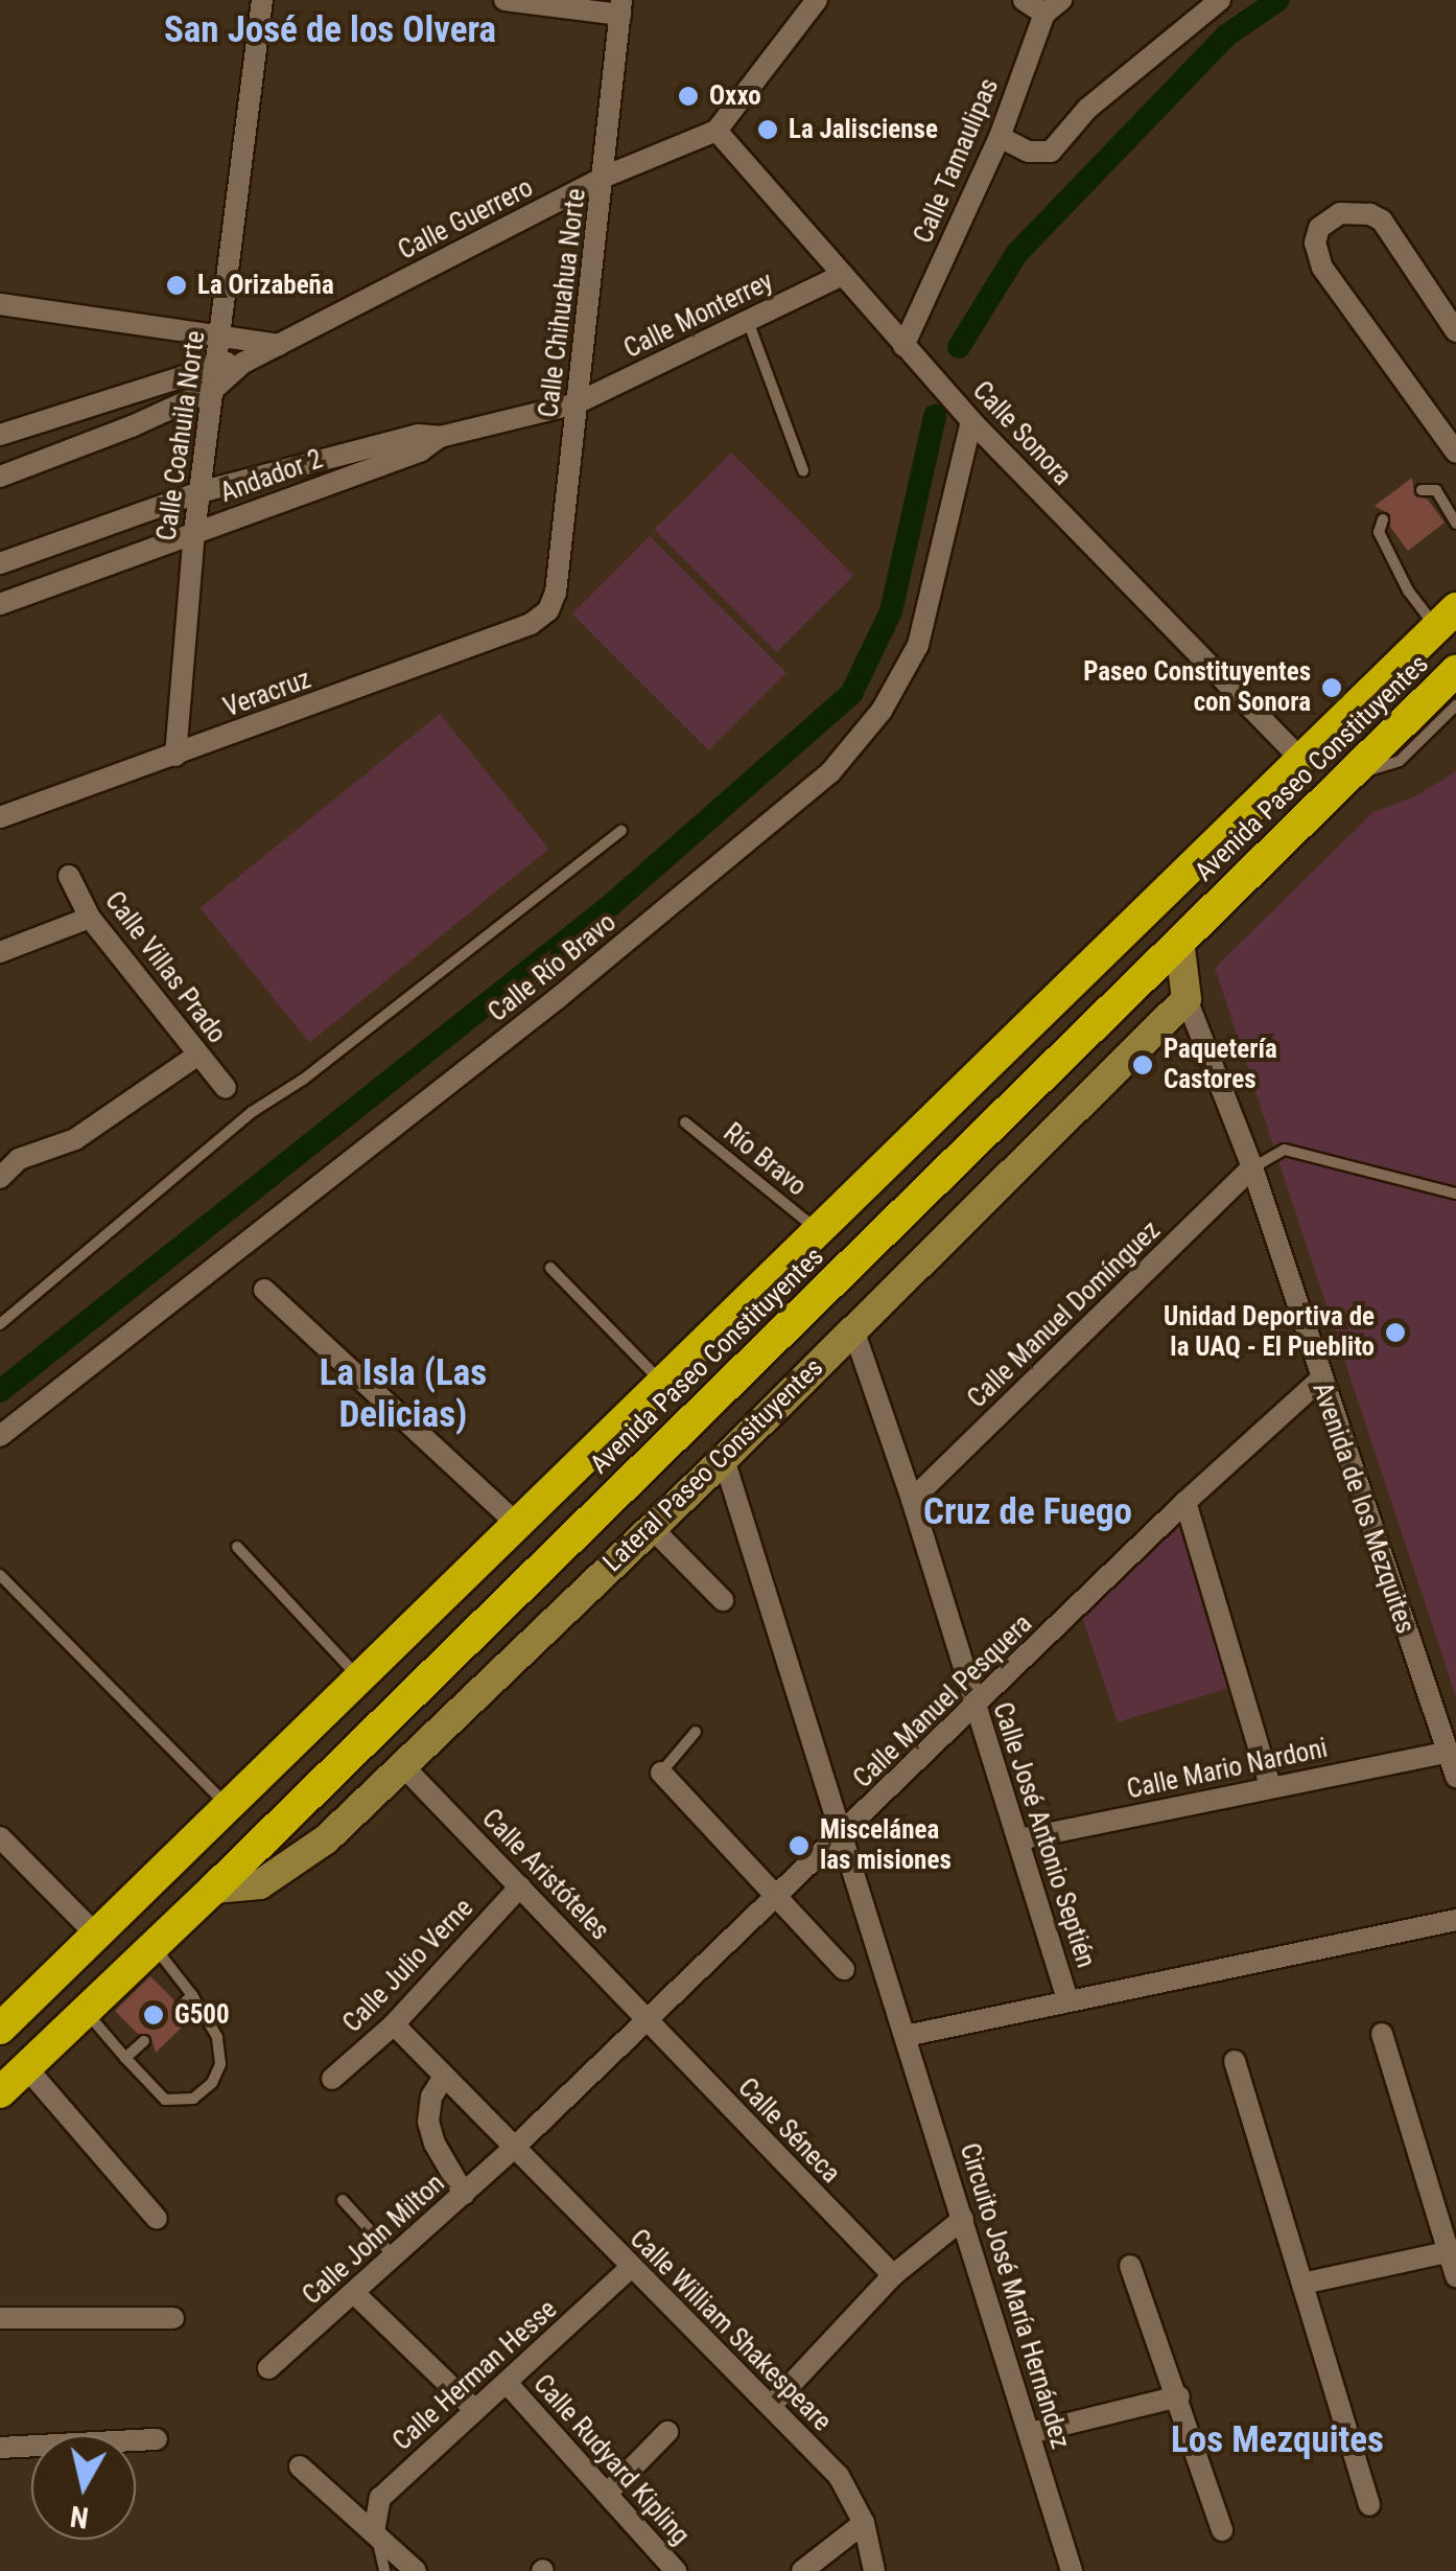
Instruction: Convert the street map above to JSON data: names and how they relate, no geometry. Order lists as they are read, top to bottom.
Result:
{
  "streets": {
    "highway": ["Avenida Paseo Constituyentes"],
    "street": [
      "Calle Tamaulipas",
      "Calle Guerrero",
      "Calle Chihuahua Norte",
      "Calle Monterrey",
      "Calle Sonora",
      "Calle Coahuila Norte",
      "Andador 2",
      "Veracruz",
      "Calle Villas Prado",
      "Calle Río Bravo",
      "Calle Manuel Domínguez",
      "Lateral Paseo Consituyentes",
      "Avenida de los Mezquites",
      "Calle Manuel Pesquera",
      "Calle Mario Nardoni",
      "Calle José Antonio Septién",
      "Calle Aristóteles",
      "Calle Julio Verne",
      "Calle Séneca",
      "Calle John Milton",
      "Circuito José María Hernández",
      "Calle William Shakespeare",
      "Calle Herman Hesse",
      "Calle Rudyard Kipling"
    ],
    "lane": ["Río Bravo"]
  },
  "crossings": [
    ["Calle Tamaulipas", "Calle Sonora"],
    ["Calle Guerrero", "Calle Chihuahua Norte"],
    ["Calle Guerrero", "Calle Sonora"],
    ["Calle Guerrero", "Calle Coahuila Norte"],
    ["Calle Chihuahua Norte", "Calle Monterrey"],
    ["Calle Chihuahua Norte", "Andador 2"],
    ["Calle Chihuahua Norte", "Veracruz"],
    ["Calle Monterrey", "Calle Sonora"],
    ["Calle Monterrey", "Andador 2"],
    ["Calle Sonora", "Avenida Paseo Constituyentes"],
    ["Calle Sonora", "Calle Río Bravo"],
    ["Calle Coahuila Norte", "Andador 2"],
    ["Calle Coahuila Norte", "Veracruz"],
    ["Avenida Paseo Constituyentes", "Río Bravo"],
    ["Avenida Paseo Constituyentes", "Lateral Paseo Consituyentes"],
    ["Avenida Paseo Constituyentes", "Avenida de los Mezquites"],
    ["Calle Manuel Domínguez", "Avenida de los Mezquites"],
    ["Calle Manuel Domínguez", "Calle José Antonio Septién"],
    ["Lateral Paseo Consituyentes", "Avenida de los Mezquites"],
    ["Lateral Paseo Consituyentes", "Calle José Antonio Septién"],
    ["Lateral Paseo Consituyentes", "Calle Aristóteles"],
    ["Lateral Paseo Consituyentes", "Circuito José María Hernández"],
    ["Avenida de los Mezquites", "Calle Manuel Pesquera"],
    ["Avenida de los Mezquites", "Calle Mario Nardoni"],
    ["Calle Manuel Pesquera", "Calle José Antonio Septién"],
    ["Calle Manuel Pesquera", "Calle Aristóteles"],
    ["Calle Manuel Pesquera", "Calle Séneca"],
    ["Calle Manuel Pesquera", "Calle John Milton"],
    ["Calle Manuel Pesquera", "Circuito José María Hernández"],
    ["Calle Manuel Pesquera", "Calle William Shakespeare"],
    ["Calle Mario Nardoni", "Calle José Antonio Septién"],
    ["Calle Aristóteles", "Calle Julio Verne"],
    ["Calle Aristóteles", "Calle Séneca"],
    ["Calle Julio Verne", "Calle William Shakespeare"],
    ["Calle John Milton", "Calle William Shakespeare"],
    ["Calle William Shakespeare", "Calle Herman Hesse"],
    ["Calle Herman Hesse", "Calle Rudyard Kipling"]
  ],
  "districts": [
    "San José de los Olvera",
    "La Isla (Las Delicias)",
    "Cruz de Fuego",
    "Los Mezquites"
  ],
  "places": [
    "Oxxo",
    "La Jalisciense",
    "La Orizabeña",
    "Paseo Constituyentes con Sonora",
    "Paquetería Castores",
    "Unidad Deportiva de la UAQ - El Pueblito",
    "Miscelánea las misiones",
    "G500"
  ],
  "north": "bottom"
}
